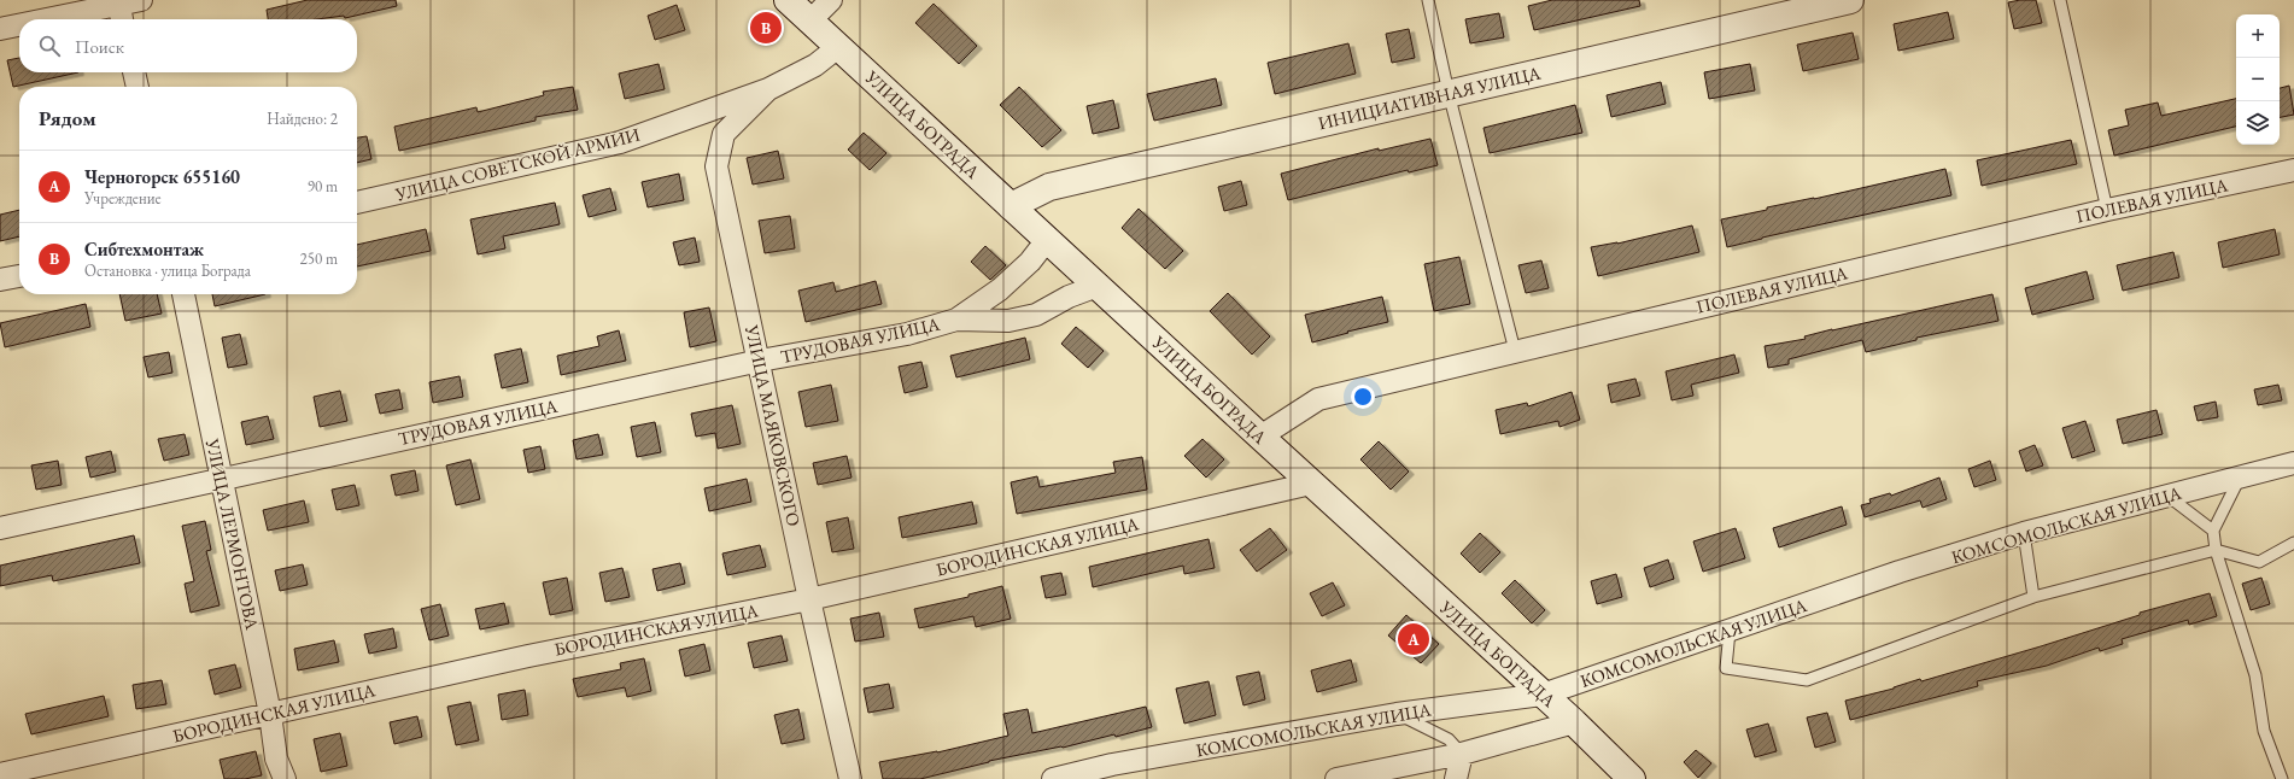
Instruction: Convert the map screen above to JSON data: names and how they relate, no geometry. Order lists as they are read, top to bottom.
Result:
{
  "streets": {
    "main road": ["ИНИЦИАТИВНАЯ УЛИЦА", "УЛИЦА БОГРАДА"],
    "street": [
      "УЛИЦА СОВЕТСКОЙ АРМИИ",
      "ПОЛЕВАЯ УЛИЦА",
      "ТРУДОВАЯ УЛИЦА",
      "УЛИЦА МАЯКОВСКОГО",
      "КОМСОМОЛЬСКАЯ УЛИЦА",
      "УЛИЦА ЛЕРМОНТОВА",
      "БОРОДИНСКАЯ УЛИЦА"
    ]
  },
  "crossings": [
    ["ИНИЦИАТИВНАЯ УЛИЦА", "УЛИЦА БОГРАДА"],
    ["УЛИЦА БОГРАДА", "УЛИЦА СОВЕТСКОЙ АРМИИ"],
    ["УЛИЦА БОГРАДА", "ПОЛЕВАЯ УЛИЦА"],
    ["УЛИЦА БОГРАДА", "ТРУДОВАЯ УЛИЦА"],
    ["УЛИЦА БОГРАДА", "КОМСОМОЛЬСКАЯ УЛИЦА"],
    ["УЛИЦА БОГРАДА", "БОРОДИНСКАЯ УЛИЦА"],
    ["УЛИЦА СОВЕТСКОЙ АРМИИ", "УЛИЦА МАЯКОВСКОГО"],
    ["ТРУДОВАЯ УЛИЦА", "УЛИЦА МАЯКОВСКОГО"],
    ["ТРУДОВАЯ УЛИЦА", "УЛИЦА ЛЕРМОНТОВА"],
    ["УЛИЦА МАЯКОВСКОГО", "БОРОДИНСКАЯ УЛИЦА"],
    ["УЛИЦА ЛЕРМОНТОВА", "БОРОДИНСКАЯ УЛИЦА"]
  ],
  "page": {
    "pins": ["B", "A"],
    "map_buttons": ["+", "−"],
    "search": "Поиск",
    "heading": ["Рядом", "Найдено: 2"],
    "list": [
      {
        "mark": "A",
        "name": "Черногорск 655160",
        "note": "Учреждение",
        "value": "90 m"
      },
      {
        "mark": "B",
        "name": "Сибтехмонтаж",
        "note": "Остановка · улица Бограда",
        "value": "250 m"
      }
    ]
  }
}
